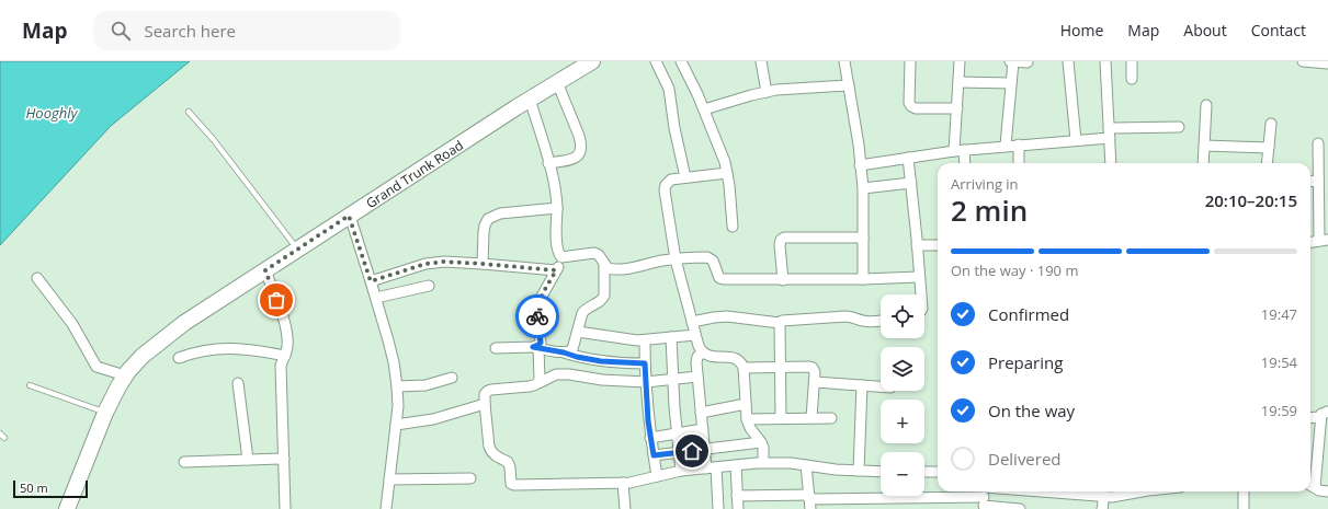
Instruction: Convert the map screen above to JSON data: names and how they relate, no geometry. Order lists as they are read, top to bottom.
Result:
{
  "streets": {
    "main road": ["Grand Trunk Road"]
  },
  "water": ["Hooghly"],
  "scale_bar": "50 m",
  "page": {
    "header": "Map",
    "search": "Search here",
    "nav": [
      "Home",
      "Map",
      "About",
      "Contact"
    ],
    "heading": ["2 min", "Arriving in", "20:10–20:15"],
    "bar": "On the way · 190 m",
    "list": [
      ["Confirmed", "19:47"],
      ["Preparing", "19:54"],
      ["On the way", "19:59"],
      "Delivered"
    ],
    "map_buttons": ["+", "−"],
    "scale": "50 m"
  }
}
